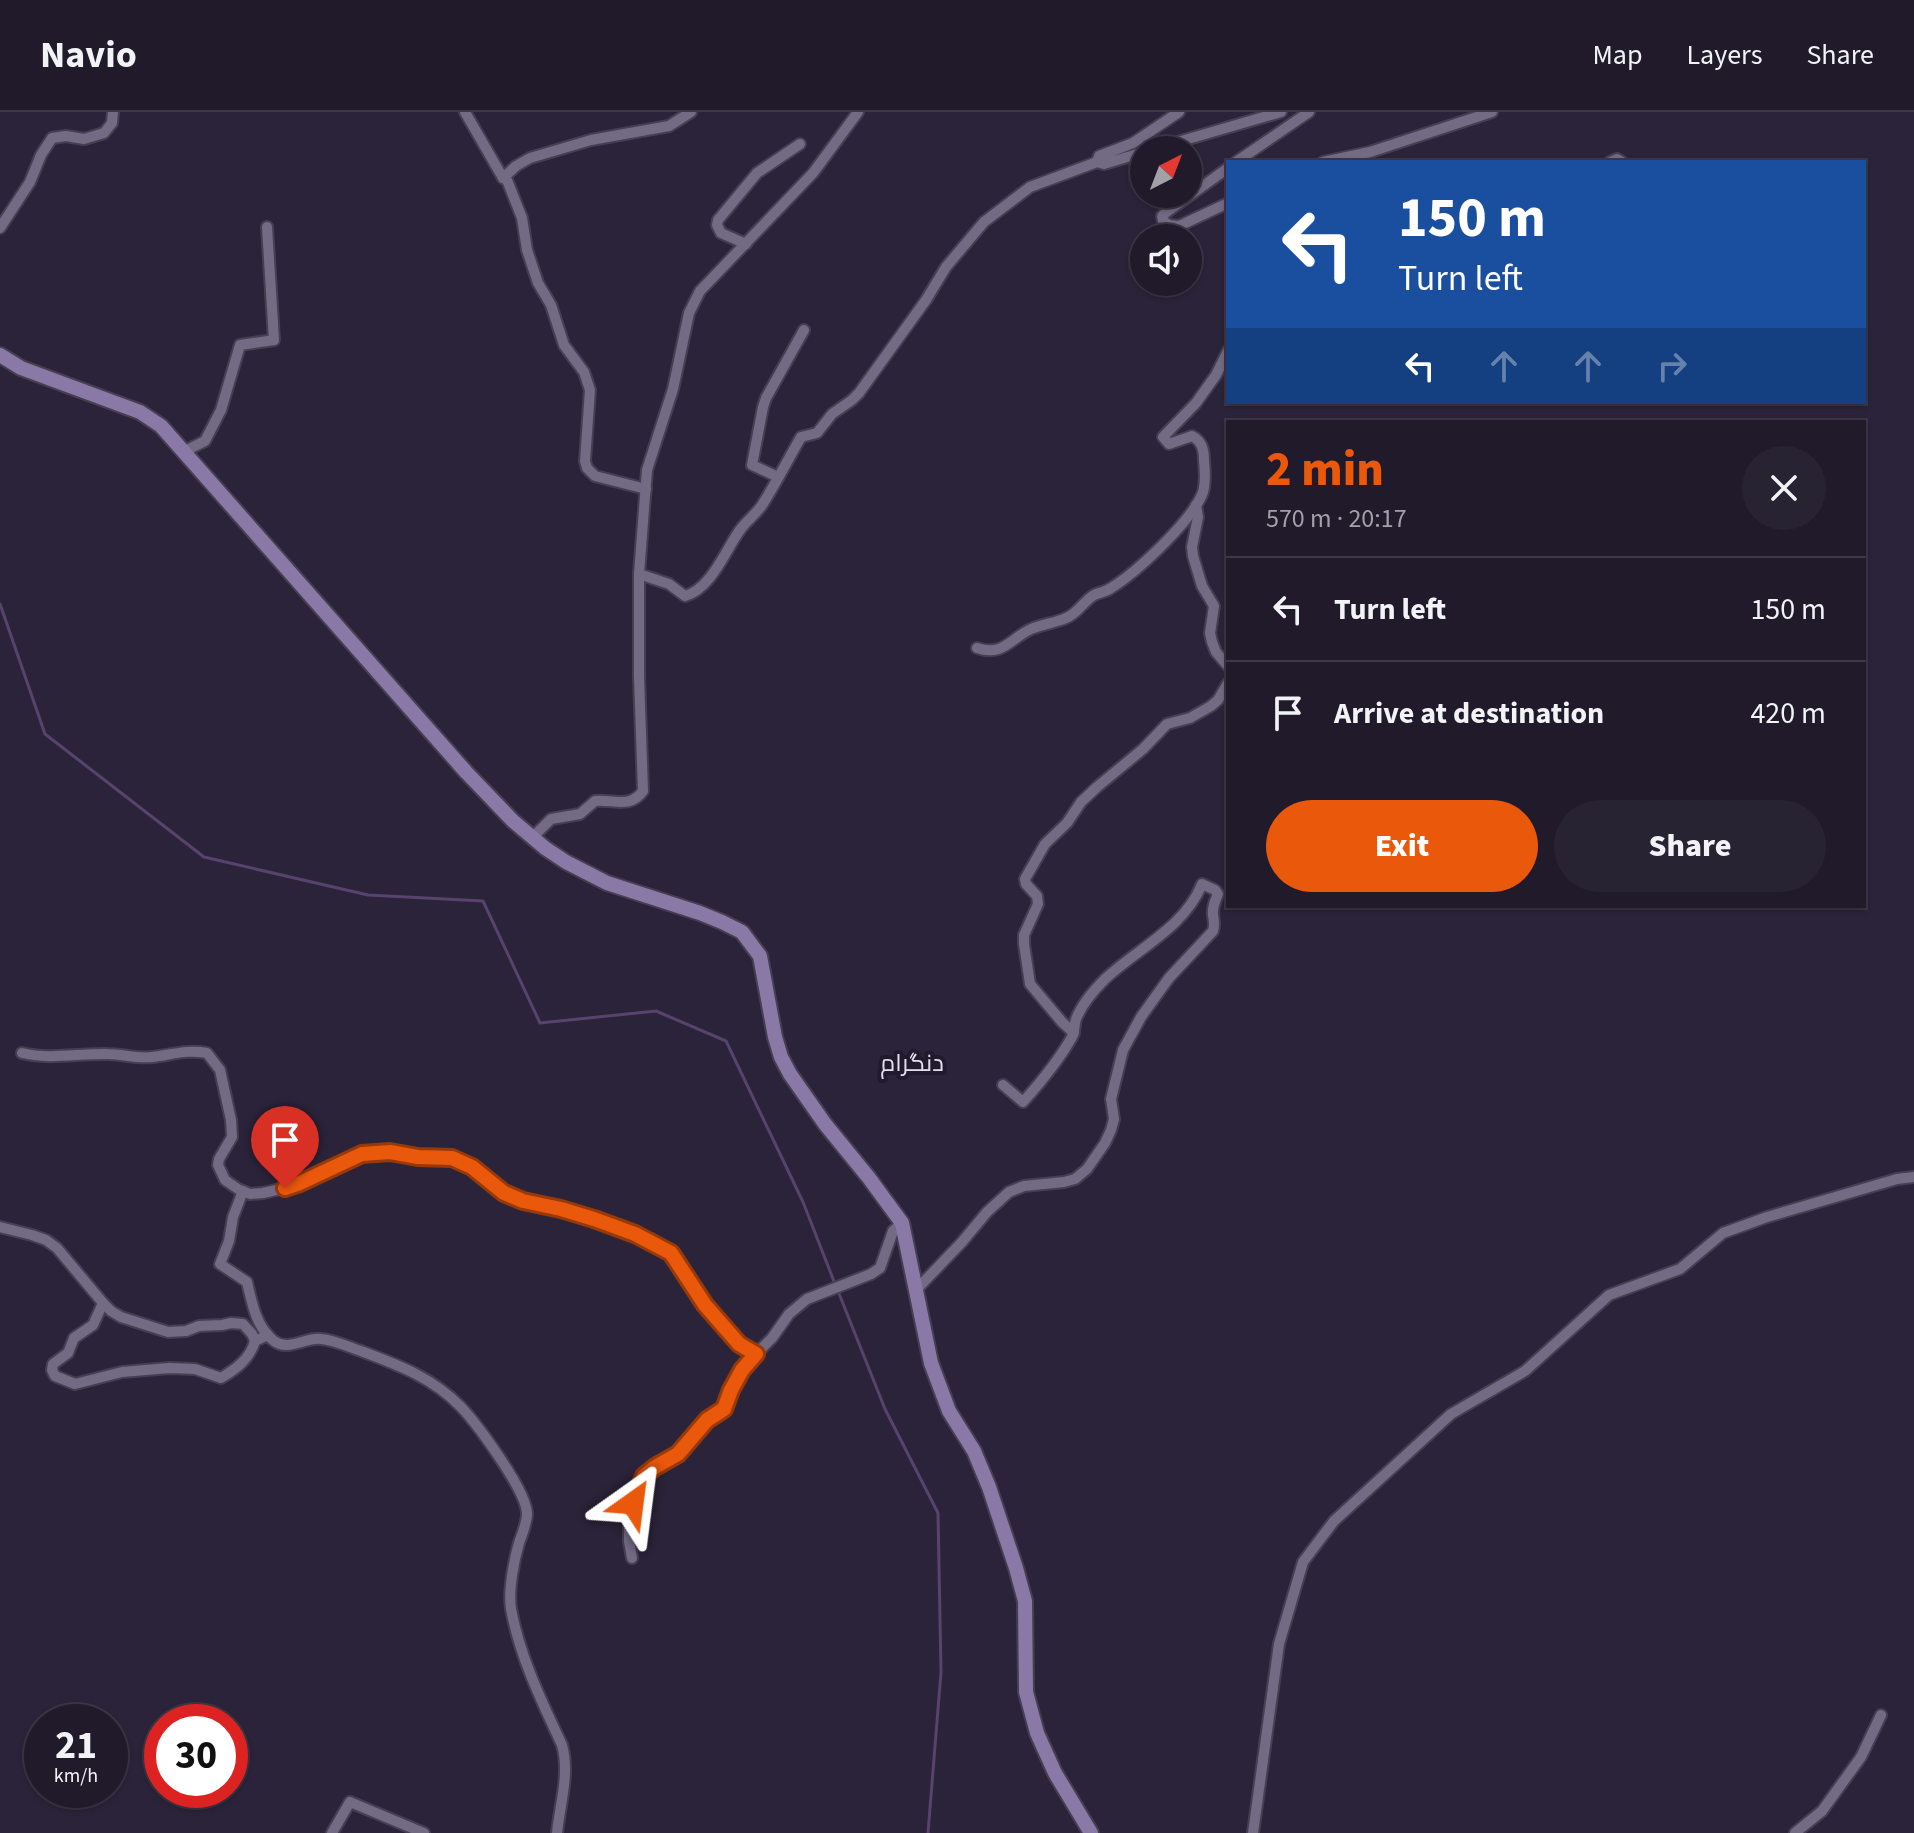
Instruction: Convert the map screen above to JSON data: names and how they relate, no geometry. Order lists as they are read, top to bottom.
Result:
{
  "districts": ["دنگرام"],
  "north": "top right",
  "page": {
    "header": "Navio",
    "nav": ["Map", "Layers", "Share"],
    "turn": ["150 m", "Turn left"],
    "heading": ["2 min", "570 m · 20:17"],
    "list": [
      {
        "name": "Turn left",
        "value": "150 m"
      },
      {
        "name": "Arrive at destination",
        "value": "420 m"
      }
    ],
    "buttons": ["Exit", "Share"],
    "speed": "21 km/h",
    "limit": "30"
  }
}
